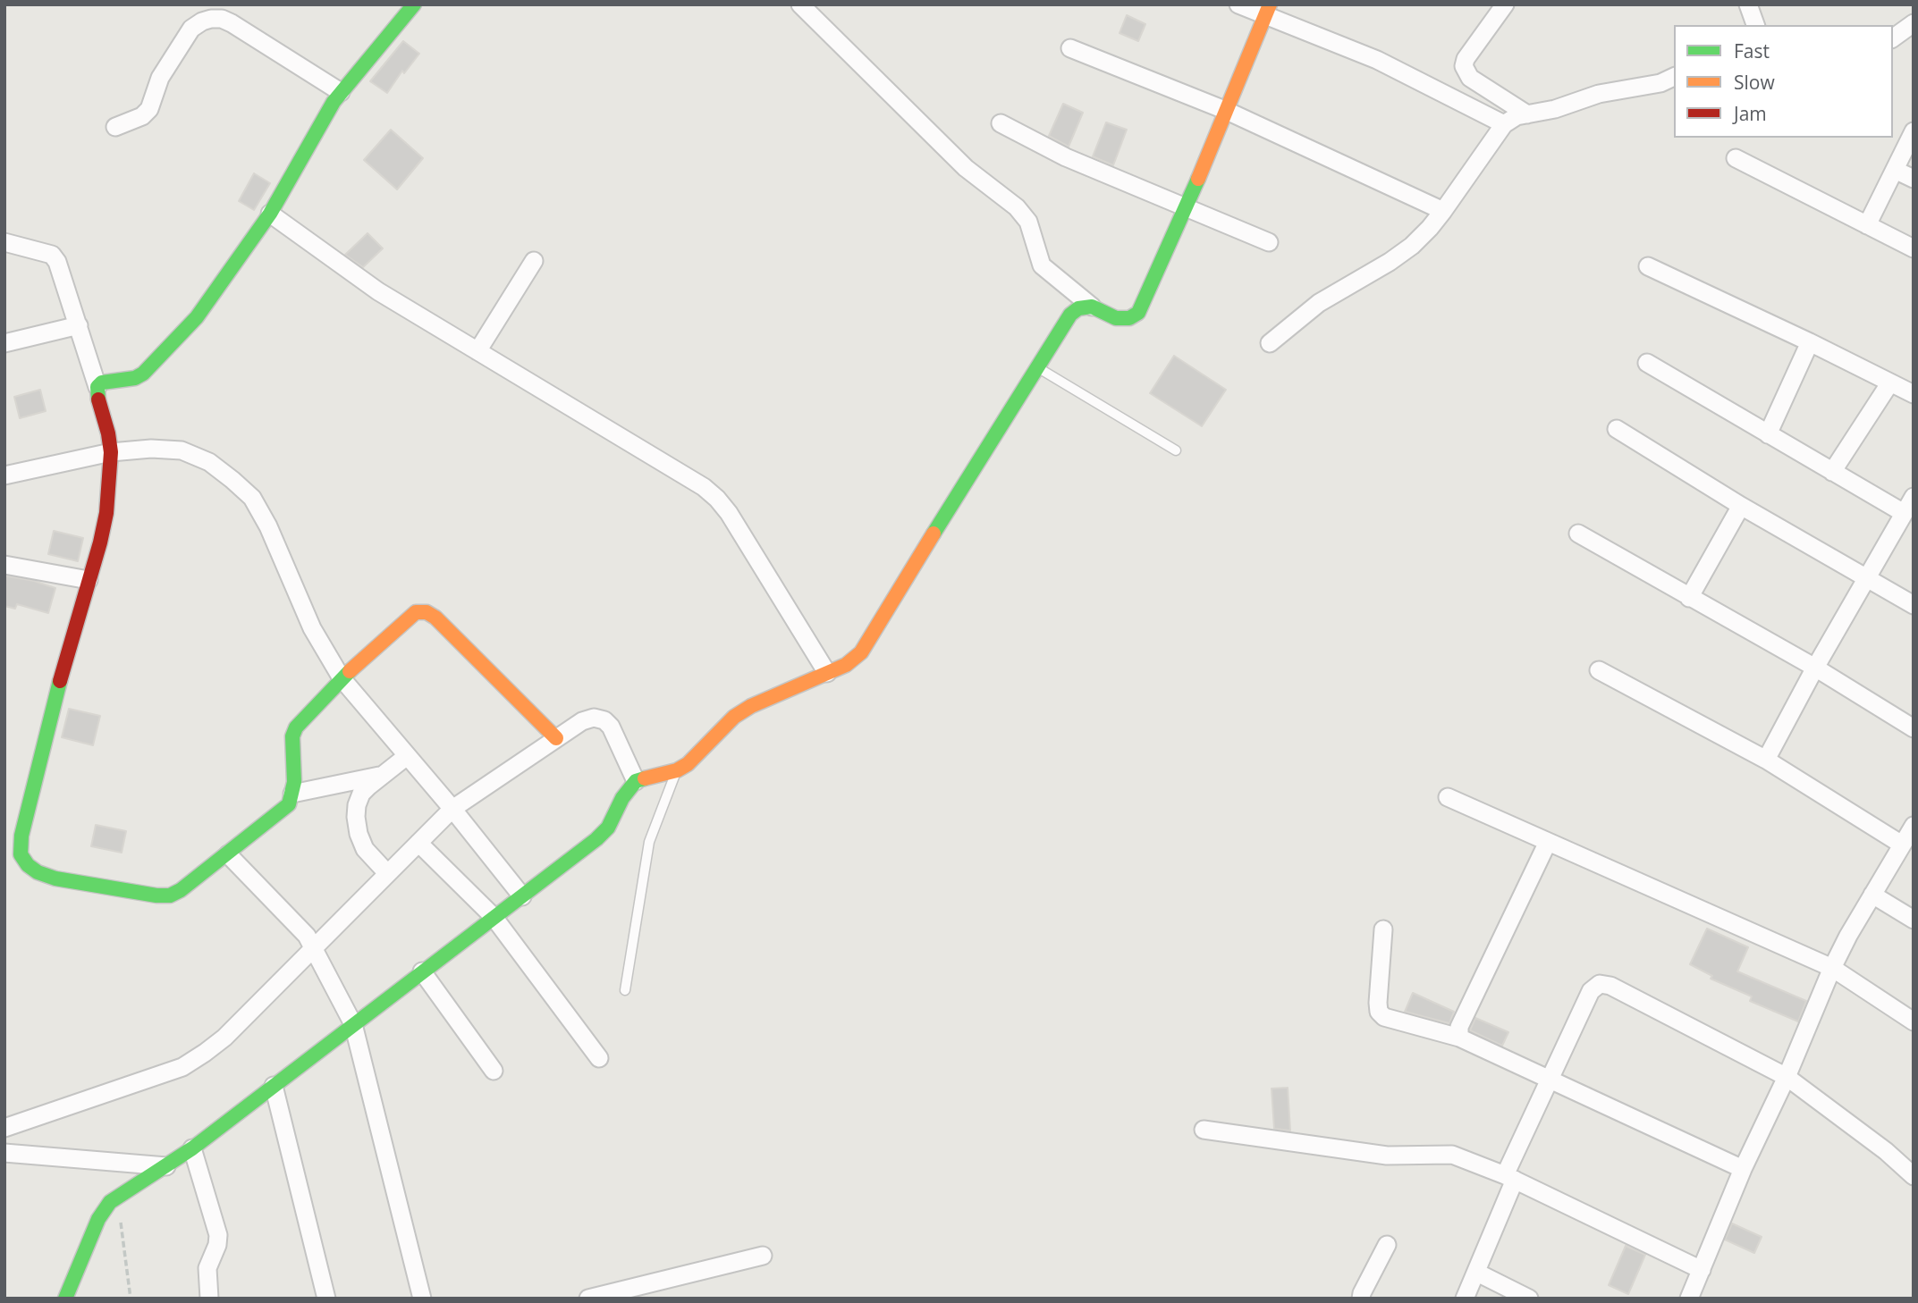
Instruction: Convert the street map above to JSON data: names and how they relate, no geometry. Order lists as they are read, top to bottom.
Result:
{
  "legend": ["Fast", "Slow", "Jam"]
}
